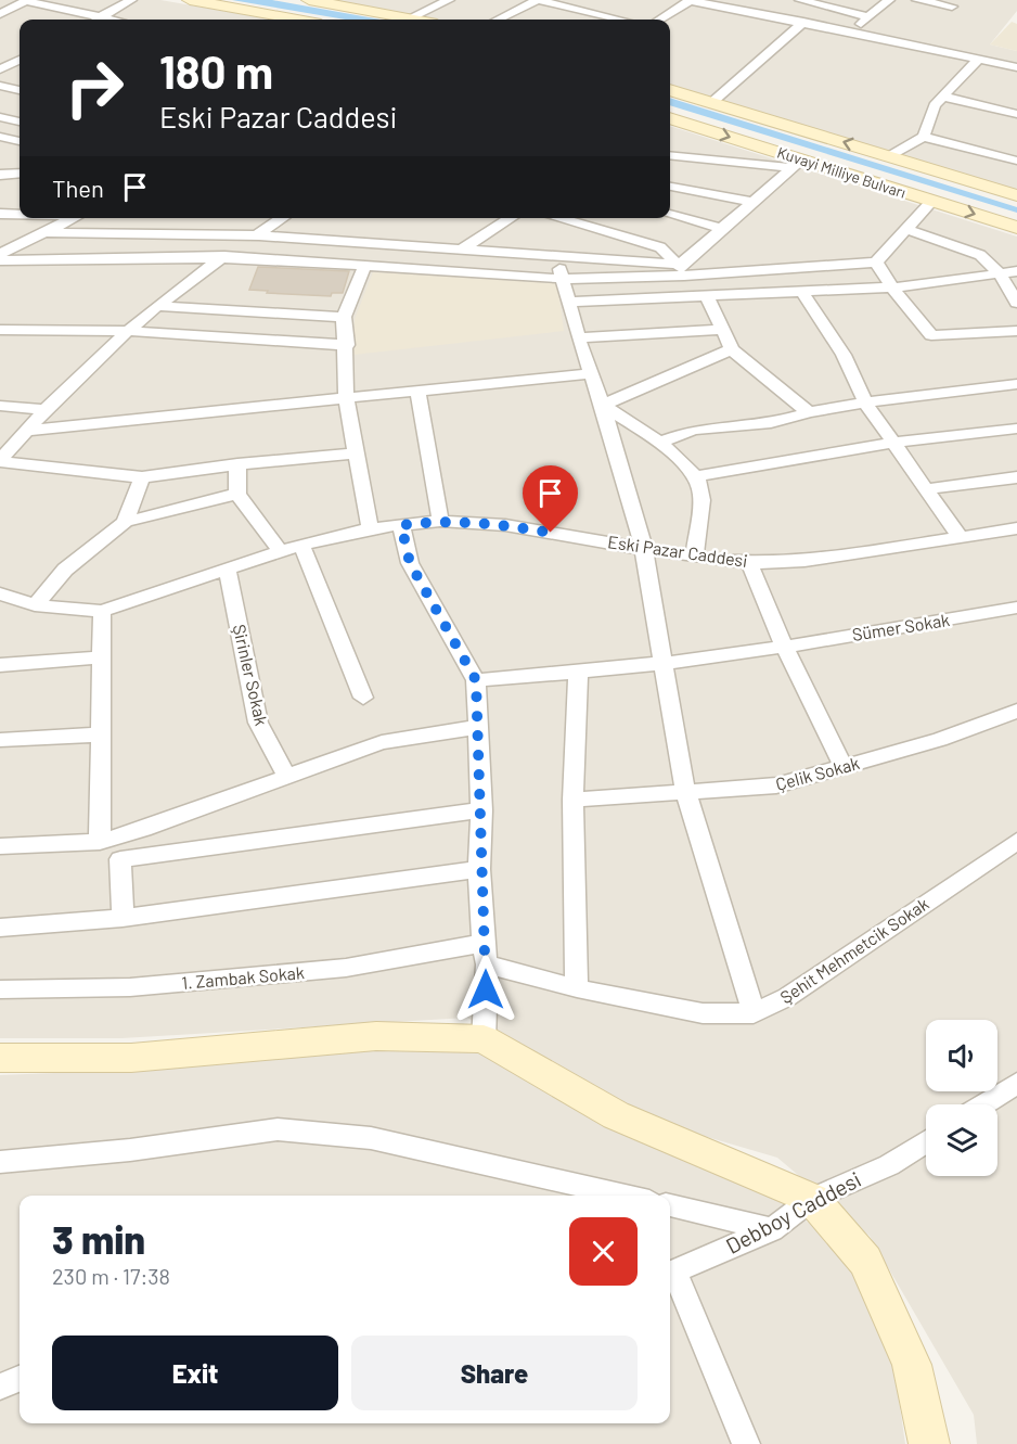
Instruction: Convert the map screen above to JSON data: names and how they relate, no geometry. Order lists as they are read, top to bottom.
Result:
{
  "streets": {
    "main road": ["Kuvayi Milliye Bulvarı"],
    "street": [
      "Eski Pazar Caddesi",
      "Sümer Sokak",
      "Şirinler Sokak",
      "Çelik Sokak",
      "Şehit Mehmetcik Sokak",
      "1. Zambak Sokak",
      "Debboy Caddesi"
    ]
  },
  "crossings": [
    ["Eski Pazar Caddesi", "Şirinler Sokak"],
    ["Şehit Mehmetcik Sokak", "1. Zambak Sokak"]
  ],
  "page": {
    "turn": ["180 m", "Eski Pazar Caddesi"],
    "then": "Then",
    "heading": ["3 min", "230 m · 17:38"],
    "buttons": ["Exit", "Share"]
  }
}
